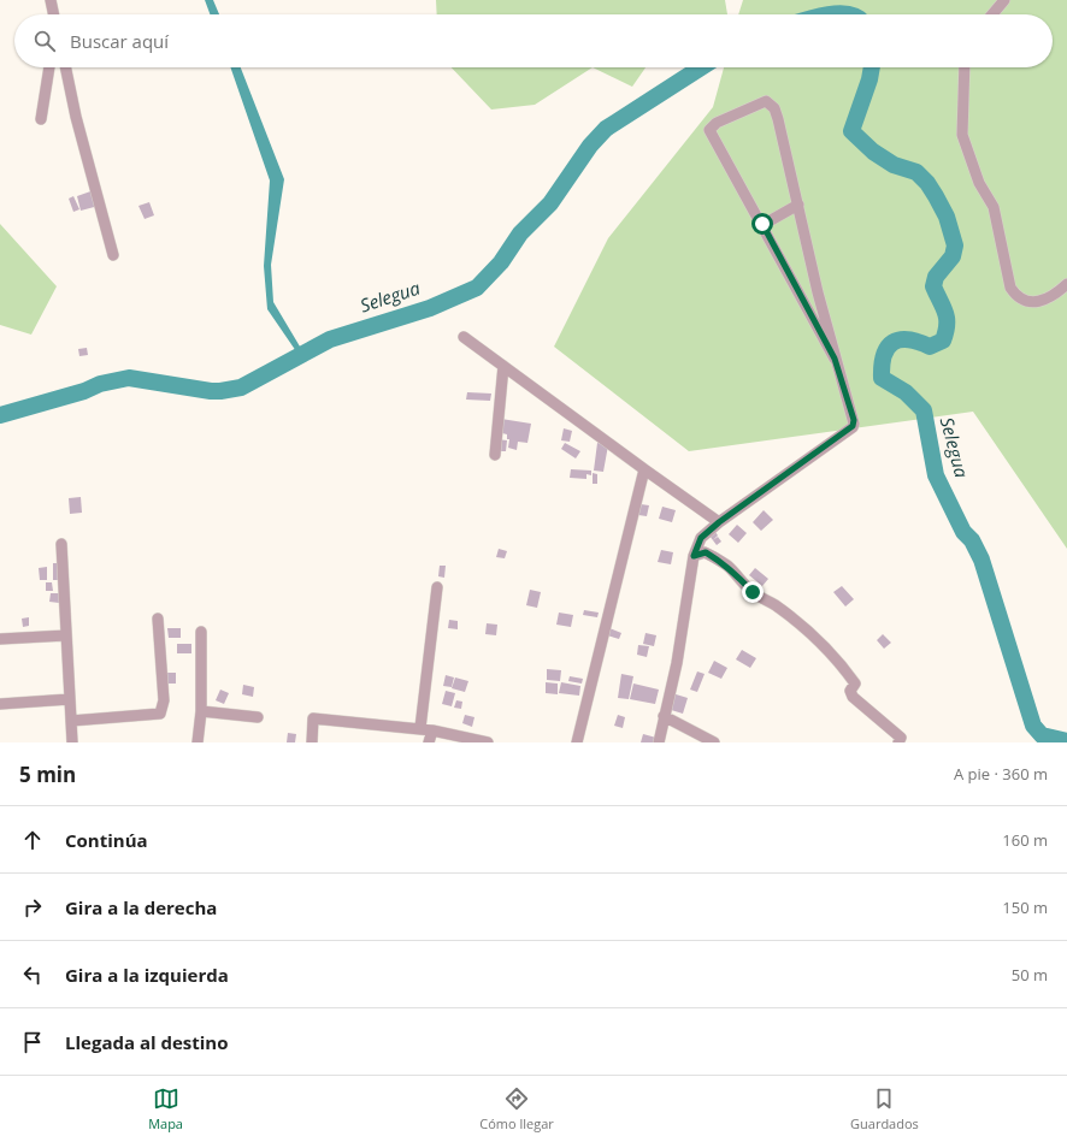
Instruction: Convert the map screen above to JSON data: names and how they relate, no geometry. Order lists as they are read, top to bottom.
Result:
{
  "water": ["Selegua"],
  "page": {
    "search": "Buscar aquí",
    "heading": ["5 min", "A pie · 360 m"],
    "list": [
      ["Continúa", "160 m"],
      ["Gira a la derecha", "150 m"],
      ["Gira a la izquierda", "50 m"],
      "Llegada al destino"
    ],
    "nav": ["Mapa", "Cómo llegar", "Guardados"]
  }
}
